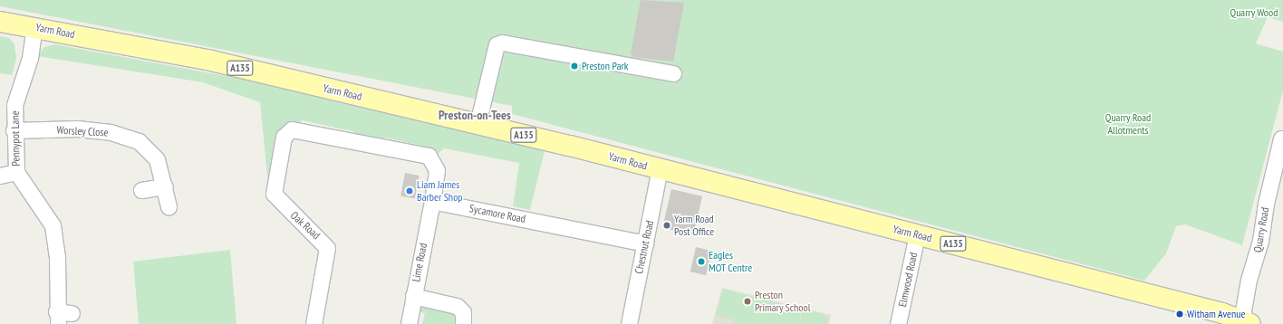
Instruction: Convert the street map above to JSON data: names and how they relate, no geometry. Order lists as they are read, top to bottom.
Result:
{
  "streets": {
    "main road": ["Yarm Road", "A135"],
    "street": [
      "Worsley Close",
      "Pennypot Lane",
      "Sycamore Road",
      "Oak Road",
      "Quarry Road",
      "Chestnut Road",
      "Lime Road",
      "Elmwood Road"
    ]
  },
  "crossings": [
    ["Yarm Road", "Pennypot Lane"],
    ["Yarm Road", "Quarry Road"],
    ["Yarm Road", "Chestnut Road"],
    ["Yarm Road", "Elmwood Road"],
    ["Worsley Close", "Pennypot Lane"],
    ["Sycamore Road", "Oak Road"],
    ["Sycamore Road", "Chestnut Road"],
    ["Sycamore Road", "Lime Road"],
    ["Oak Road", "Lime Road"]
  ],
  "districts": ["Preston-on-Tees"],
  "parks": ["Quarry Wood", "Quarry Road Allotments"],
  "places": [
    "Preston Park",
    "Liam James Barber Shop",
    "Yarm Road Post Office",
    "Eagles MOT Centre",
    "Preston Primary School",
    "Witham Avenue"
  ]
}
